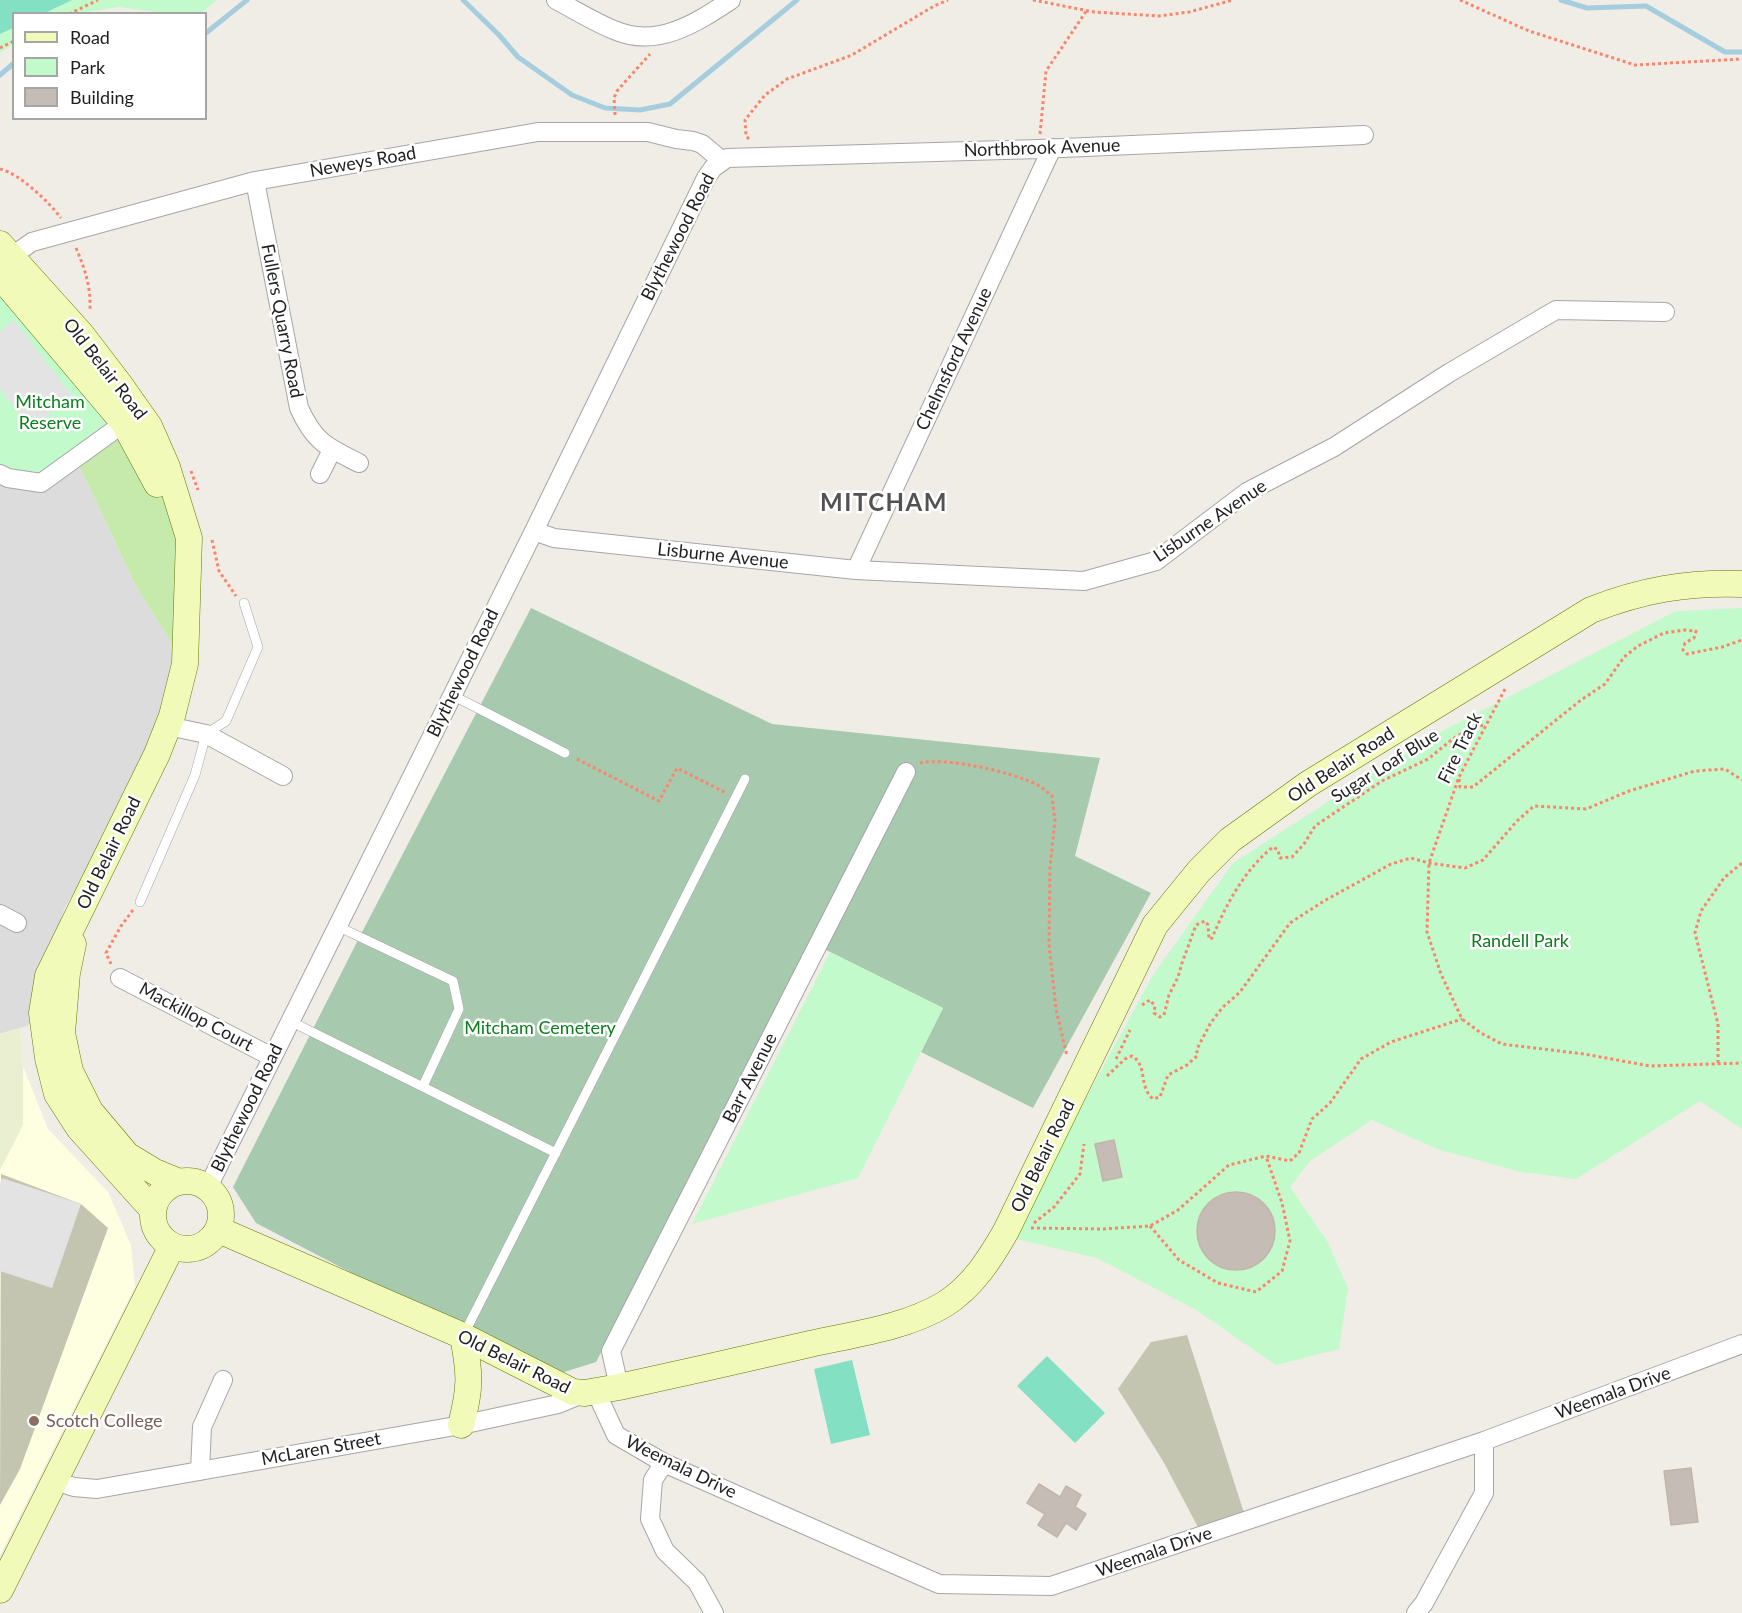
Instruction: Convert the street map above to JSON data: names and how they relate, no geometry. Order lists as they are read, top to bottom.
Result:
{
  "streets": {
    "main road": ["Old Belair Road"],
    "street": [
      "Northbrook Avenue",
      "Neweys Road",
      "Blythewood Road",
      "Fullers Quarry Road",
      "Chelmsford Avenue",
      "Lisburne Avenue",
      "Mackillop Court",
      "Barr Avenue",
      "Weemala Drive",
      "McLaren Street"
    ],
    "path": ["Fire Track", "Sugar Loaf Blue"]
  },
  "crossings": [
    ["Northbrook Avenue", "Neweys Road"],
    ["Northbrook Avenue", "Blythewood Road"],
    ["Northbrook Avenue", "Chelmsford Avenue"],
    ["Neweys Road", "Blythewood Road"],
    ["Neweys Road", "Fullers Quarry Road"],
    ["Neweys Road", "Old Belair Road"],
    ["Blythewood Road", "Old Belair Road"],
    ["Blythewood Road", "Lisburne Avenue"],
    ["Blythewood Road", "Mackillop Court"],
    ["Chelmsford Avenue", "Lisburne Avenue"],
    ["Old Belair Road", "Barr Avenue"],
    ["Old Belair Road", "Weemala Drive"],
    ["Old Belair Road", "McLaren Street"],
    ["Fire Track", "Sugar Loaf Blue"],
    ["Barr Avenue", "Weemala Drive"],
    ["Barr Avenue", "McLaren Street"],
    ["Weemala Drive", "McLaren Street"]
  ],
  "districts": ["MITCHAM"],
  "parks": ["Mitcham Reserve", "Randell Park", "Mitcham Cemetery"],
  "places": ["Scotch College"],
  "legend": ["Road", "Park", "Building"]
}
